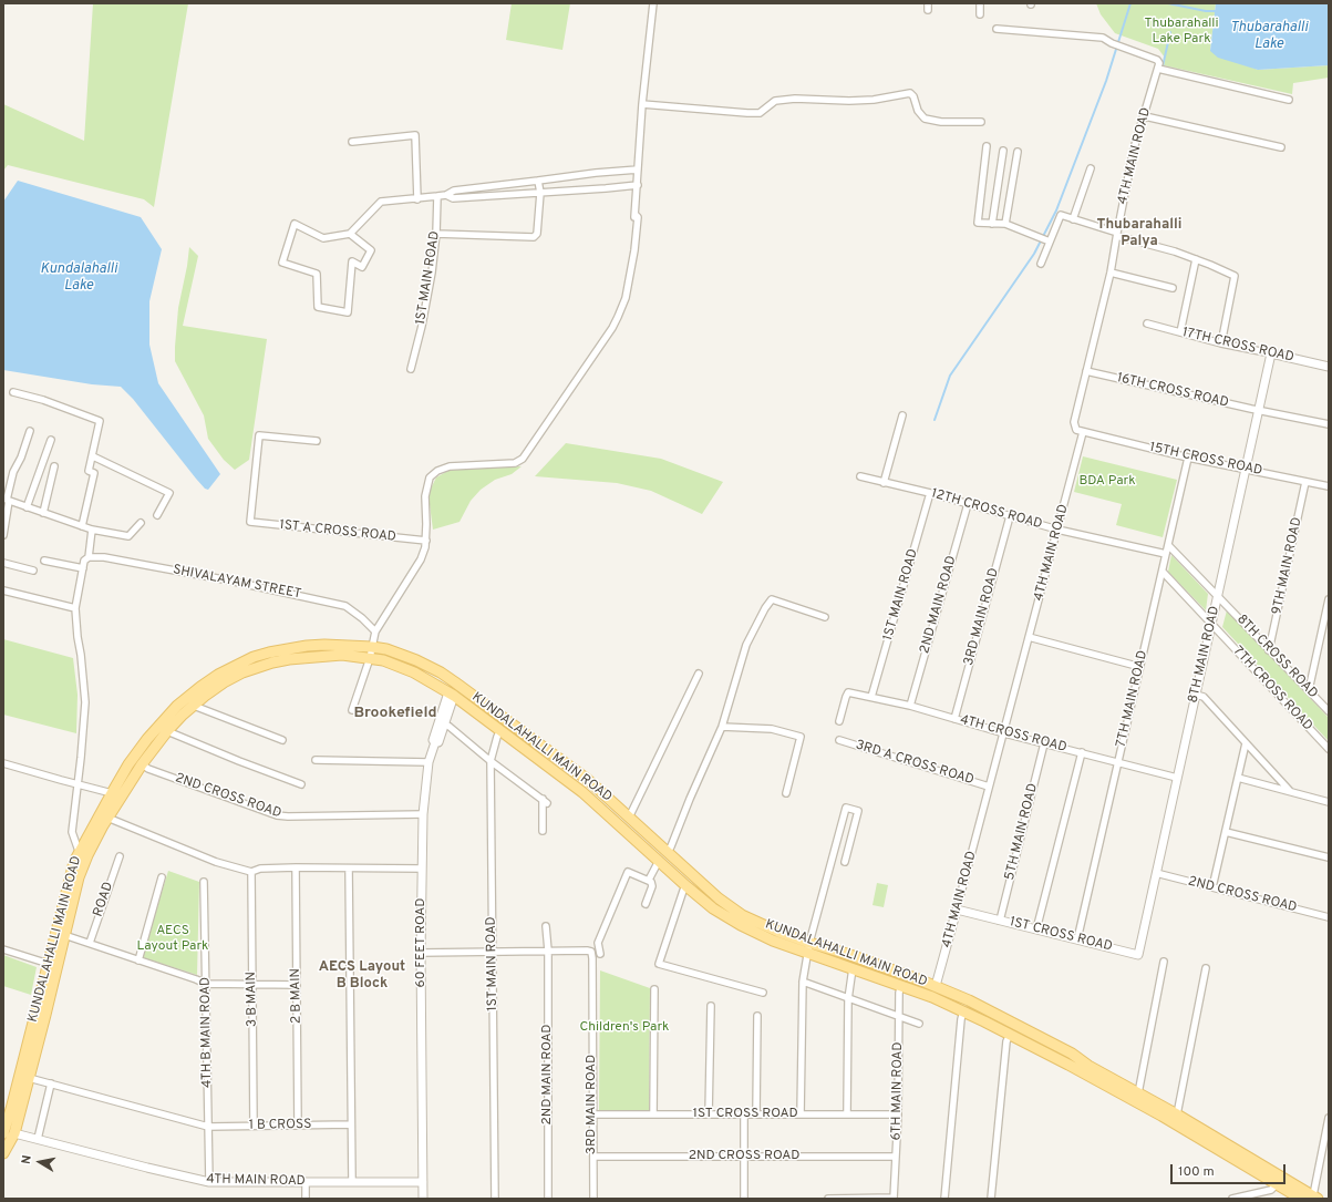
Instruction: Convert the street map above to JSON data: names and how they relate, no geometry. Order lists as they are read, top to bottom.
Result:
{
  "streets": {
    "main road": ["KUNDALAHALLI MAIN ROAD"],
    "street": [
      "4TH MAIN ROAD",
      "1ST MAIN ROAD",
      "17TH CROSS ROAD",
      "16TH CROSS ROAD",
      "15TH CROSS ROAD",
      "12TH CROSS ROAD",
      "1ST A CROSS ROAD",
      "9TH MAIN ROAD",
      "SHIVALAYAM STREET",
      "2ND MAIN ROAD",
      "3RD MAIN ROAD",
      "8TH MAIN ROAD",
      "8TH CROSS ROAD",
      "7TH CROSS ROAD",
      "7TH MAIN ROAD",
      "4TH CROSS ROAD",
      "3RD A CROSS ROAD",
      "2ND CROSS ROAD",
      "5TH MAIN ROAD",
      "ROAD",
      "1ST CROSS ROAD",
      "60 FEET ROAD",
      "2 B MAIN",
      "3 B MAIN",
      "4TH B MAIN ROAD",
      "6TH MAIN ROAD",
      "1 B CROSS"
    ]
  },
  "crossings": [
    ["4TH MAIN ROAD", "16TH CROSS ROAD"],
    ["4TH MAIN ROAD", "15TH CROSS ROAD"],
    ["4TH MAIN ROAD", "12TH CROSS ROAD"],
    ["4TH MAIN ROAD", "4TH CROSS ROAD"],
    ["4TH MAIN ROAD", "KUNDALAHALLI MAIN ROAD"],
    ["4TH MAIN ROAD", "3RD A CROSS ROAD"],
    ["4TH MAIN ROAD", "1ST CROSS ROAD"],
    ["4TH MAIN ROAD", "60 FEET ROAD"],
    ["4TH MAIN ROAD", "4TH B MAIN ROAD"],
    ["1ST MAIN ROAD", "12TH CROSS ROAD"],
    ["1ST MAIN ROAD", "4TH CROSS ROAD"],
    ["1ST MAIN ROAD", "KUNDALAHALLI MAIN ROAD"],
    ["17TH CROSS ROAD", "8TH MAIN ROAD"],
    ["16TH CROSS ROAD", "8TH MAIN ROAD"],
    ["15TH CROSS ROAD", "9TH MAIN ROAD"],
    ["15TH CROSS ROAD", "8TH MAIN ROAD"],
    ["15TH CROSS ROAD", "7TH MAIN ROAD"],
    ["12TH CROSS ROAD", "2ND MAIN ROAD"],
    ["12TH CROSS ROAD", "3RD MAIN ROAD"],
    ["12TH CROSS ROAD", "7TH MAIN ROAD"],
    ["9TH MAIN ROAD", "8TH CROSS ROAD"],
    ["2ND MAIN ROAD", "3RD MAIN ROAD"],
    ["2ND MAIN ROAD", "4TH CROSS ROAD"],
    ["3RD MAIN ROAD", "4TH CROSS ROAD"],
    ["3RD MAIN ROAD", "2ND CROSS ROAD"],
    ["3RD MAIN ROAD", "1ST CROSS ROAD"],
    ["8TH MAIN ROAD", "8TH CROSS ROAD"],
    ["8TH MAIN ROAD", "7TH CROSS ROAD"],
    ["8TH MAIN ROAD", "4TH CROSS ROAD"],
    ["8TH MAIN ROAD", "2ND CROSS ROAD"],
    ["8TH MAIN ROAD", "1ST CROSS ROAD"],
    ["8TH CROSS ROAD", "7TH MAIN ROAD"],
    ["7TH CROSS ROAD", "7TH MAIN ROAD"],
    ["7TH MAIN ROAD", "4TH CROSS ROAD"],
    ["7TH MAIN ROAD", "1ST CROSS ROAD"],
    ["4TH CROSS ROAD", "5TH MAIN ROAD"],
    ["KUNDALAHALLI MAIN ROAD", "2ND CROSS ROAD"],
    ["KUNDALAHALLI MAIN ROAD", "60 FEET ROAD"],
    ["KUNDALAHALLI MAIN ROAD", "6TH MAIN ROAD"],
    ["2ND CROSS ROAD", "60 FEET ROAD"],
    ["2ND CROSS ROAD", "6TH MAIN ROAD"],
    ["5TH MAIN ROAD", "1ST CROSS ROAD"],
    ["1ST CROSS ROAD", "6TH MAIN ROAD"],
    ["2 B MAIN", "1 B CROSS"],
    ["3 B MAIN", "1 B CROSS"],
    ["4TH B MAIN ROAD", "1 B CROSS"]
  ],
  "districts": ["Thubarahalli Palya", "Brookefield", "AECS Layout B Block"],
  "water": ["Thubarahalli Lake", "Kundalahalli Lake"],
  "parks": [
    "Thubarahalli Lake Park",
    "BDA Park",
    "AECS Layout Park",
    "Children's Park"
  ],
  "scale_bar": "100 m",
  "north": "left"
}
